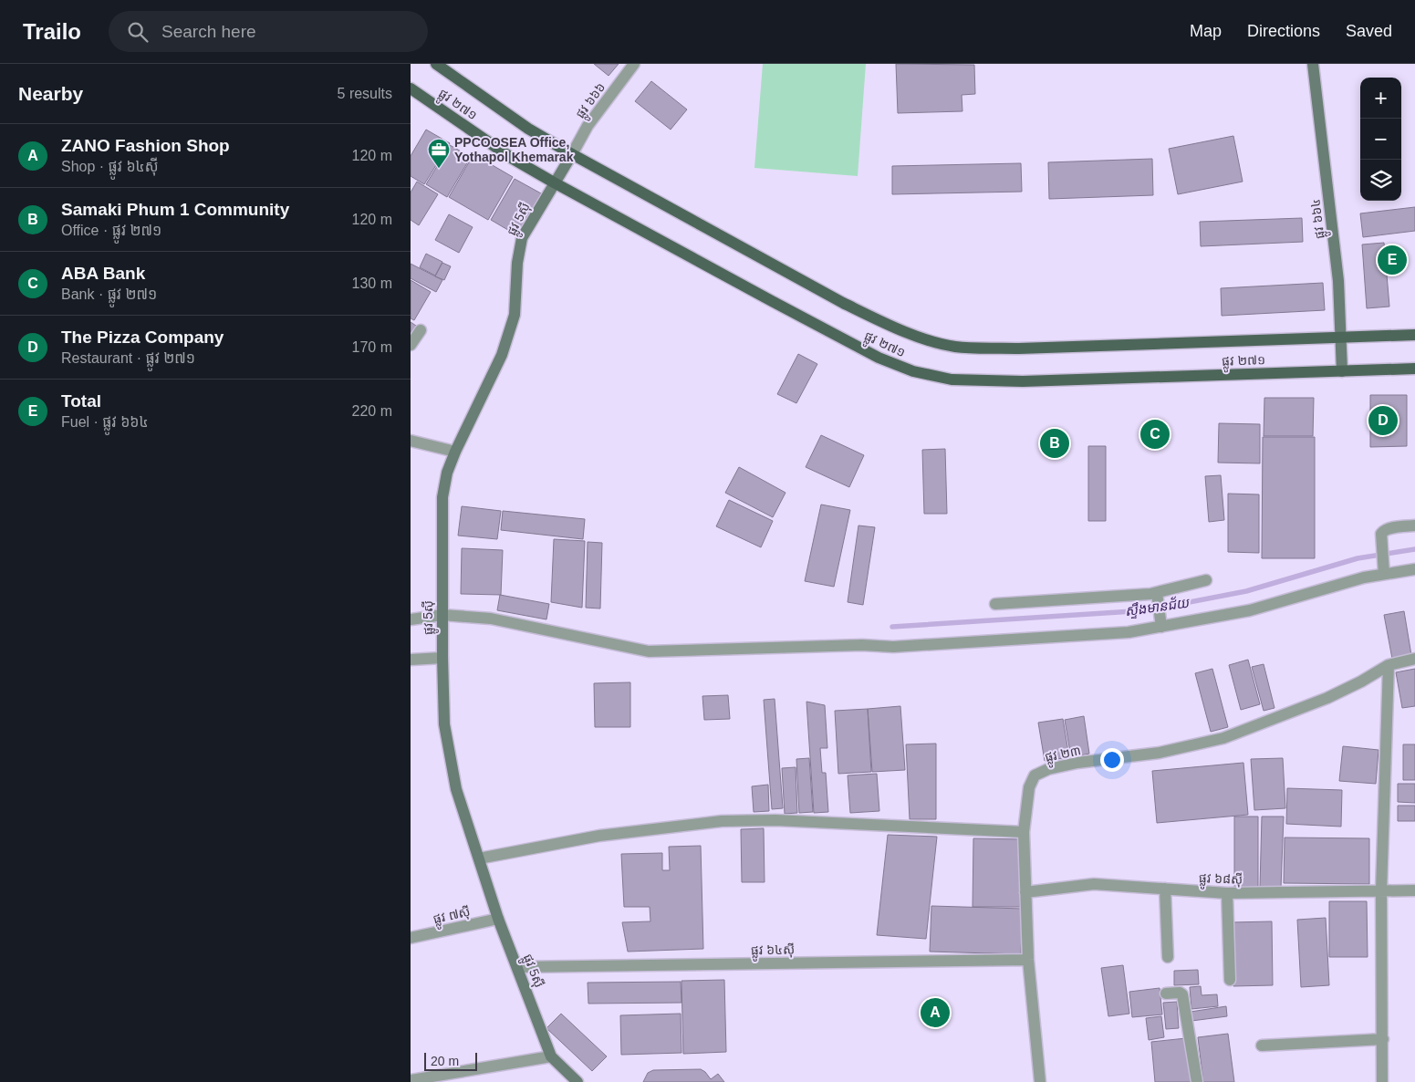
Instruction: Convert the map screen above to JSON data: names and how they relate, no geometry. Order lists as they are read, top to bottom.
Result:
{
  "streets": {
    "main road": ["ផ្លូវ ២៧១"],
    "street": [
      "ផ្លូវ ៦៦៦",
      "ផ្លូវ 5ស៊ី",
      "ផ្លូវ ៦៦៤",
      "ផ្លូវ ២៣",
      "ផ្លូវ ៦៨ស៊ី",
      "ផ្លូវ ៧ស៊ី",
      "ផ្លូវ ៦៤ស៊ី"
    ]
  },
  "crossings": [
    ["ផ្លូវ ៦៦៦", "ផ្លូវ ២៧១"],
    ["ផ្លូវ ៦៦៦", "ផ្លូវ 5ស៊ី"],
    ["ផ្លូវ ២៧១", "ផ្លូវ 5ស៊ី"],
    ["ផ្លូវ ២៧១", "ផ្លូវ ៦៦៤"],
    ["ផ្លូវ 5ស៊ី", "ផ្លូវ ៧ស៊ី"],
    ["ផ្លូវ 5ស៊ី", "ផ្លូវ ៦៤ស៊ី"],
    ["ផ្លូវ ២៣", "ផ្លូវ ៦៨ស៊ី"],
    ["ផ្លូវ ២៣", "ផ្លូវ ៦៤ស៊ី"]
  ],
  "water": ["ស្ទឹងមានជ័យ"],
  "places": {
    "office": ["PPCOOSEA Office, Yothapol Khemarak"]
  },
  "scale_bar": "20 m",
  "page": {
    "header": "Trailo",
    "search": "Search here",
    "nav": ["Map", "Directions", "Saved"],
    "heading": ["Nearby", "5 results"],
    "map_buttons": ["+", "−"],
    "list": [
      {
        "mark": "A",
        "name": "ZANO Fashion Shop",
        "note": "Shop · ផ្លូវ ៦៤ស៊ី",
        "value": "120 m"
      },
      {
        "mark": "B",
        "name": "Samaki Phum 1 Community",
        "note": "Office · ផ្លូវ ២៧១",
        "value": "120 m"
      },
      {
        "mark": "C",
        "name": "ABA Bank",
        "note": "Bank · ផ្លូវ ២៧១",
        "value": "130 m"
      },
      {
        "mark": "D",
        "name": "The Pizza Company",
        "note": "Restaurant · ផ្លូវ ២៧១",
        "value": "170 m"
      },
      {
        "mark": "E",
        "name": "Total",
        "note": "Fuel · ផ្លូវ ៦៦៤",
        "value": "220 m"
      }
    ],
    "pins": [
      "E",
      "D",
      "C",
      "B",
      "A"
    ],
    "scale": "20 m"
  }
}
